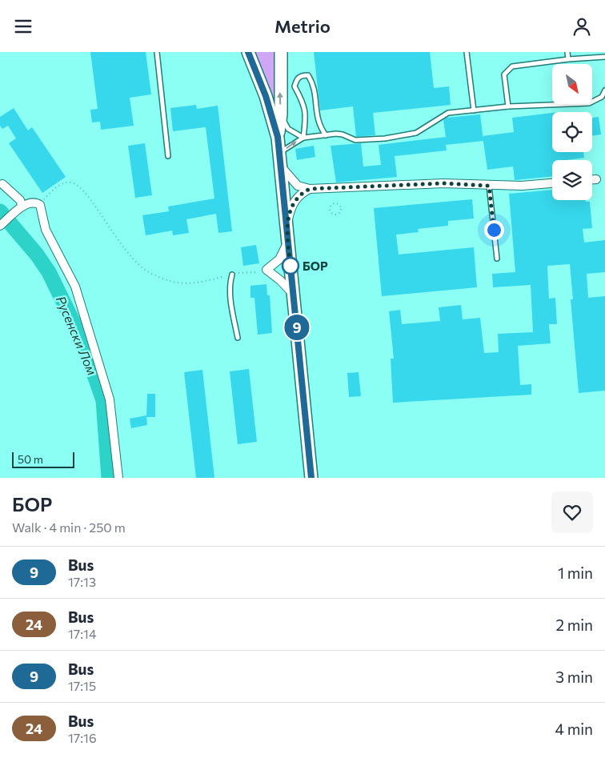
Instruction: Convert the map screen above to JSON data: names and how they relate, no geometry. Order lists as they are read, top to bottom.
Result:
{
  "water": ["Русенски Лом"],
  "places": ["БОР"],
  "lines": ["bus line 9"],
  "scale_bar": "50 m",
  "north": "bottom right",
  "page": {
    "header": "Metrio",
    "on_map": "9",
    "scale": "50 m",
    "heading": ["БОР", "Walk · 4 min · 250 m"],
    "list": [
      {
        "mark": "9",
        "name": "Bus",
        "note": "17:13",
        "value": "1 min"
      },
      {
        "mark": "24",
        "name": "Bus",
        "note": "17:14",
        "value": "2 min"
      },
      {
        "mark": "9",
        "name": "Bus",
        "note": "17:15",
        "value": "3 min"
      },
      {
        "mark": "24",
        "name": "Bus",
        "note": "17:16",
        "value": "4 min"
      }
    ]
  }
}
